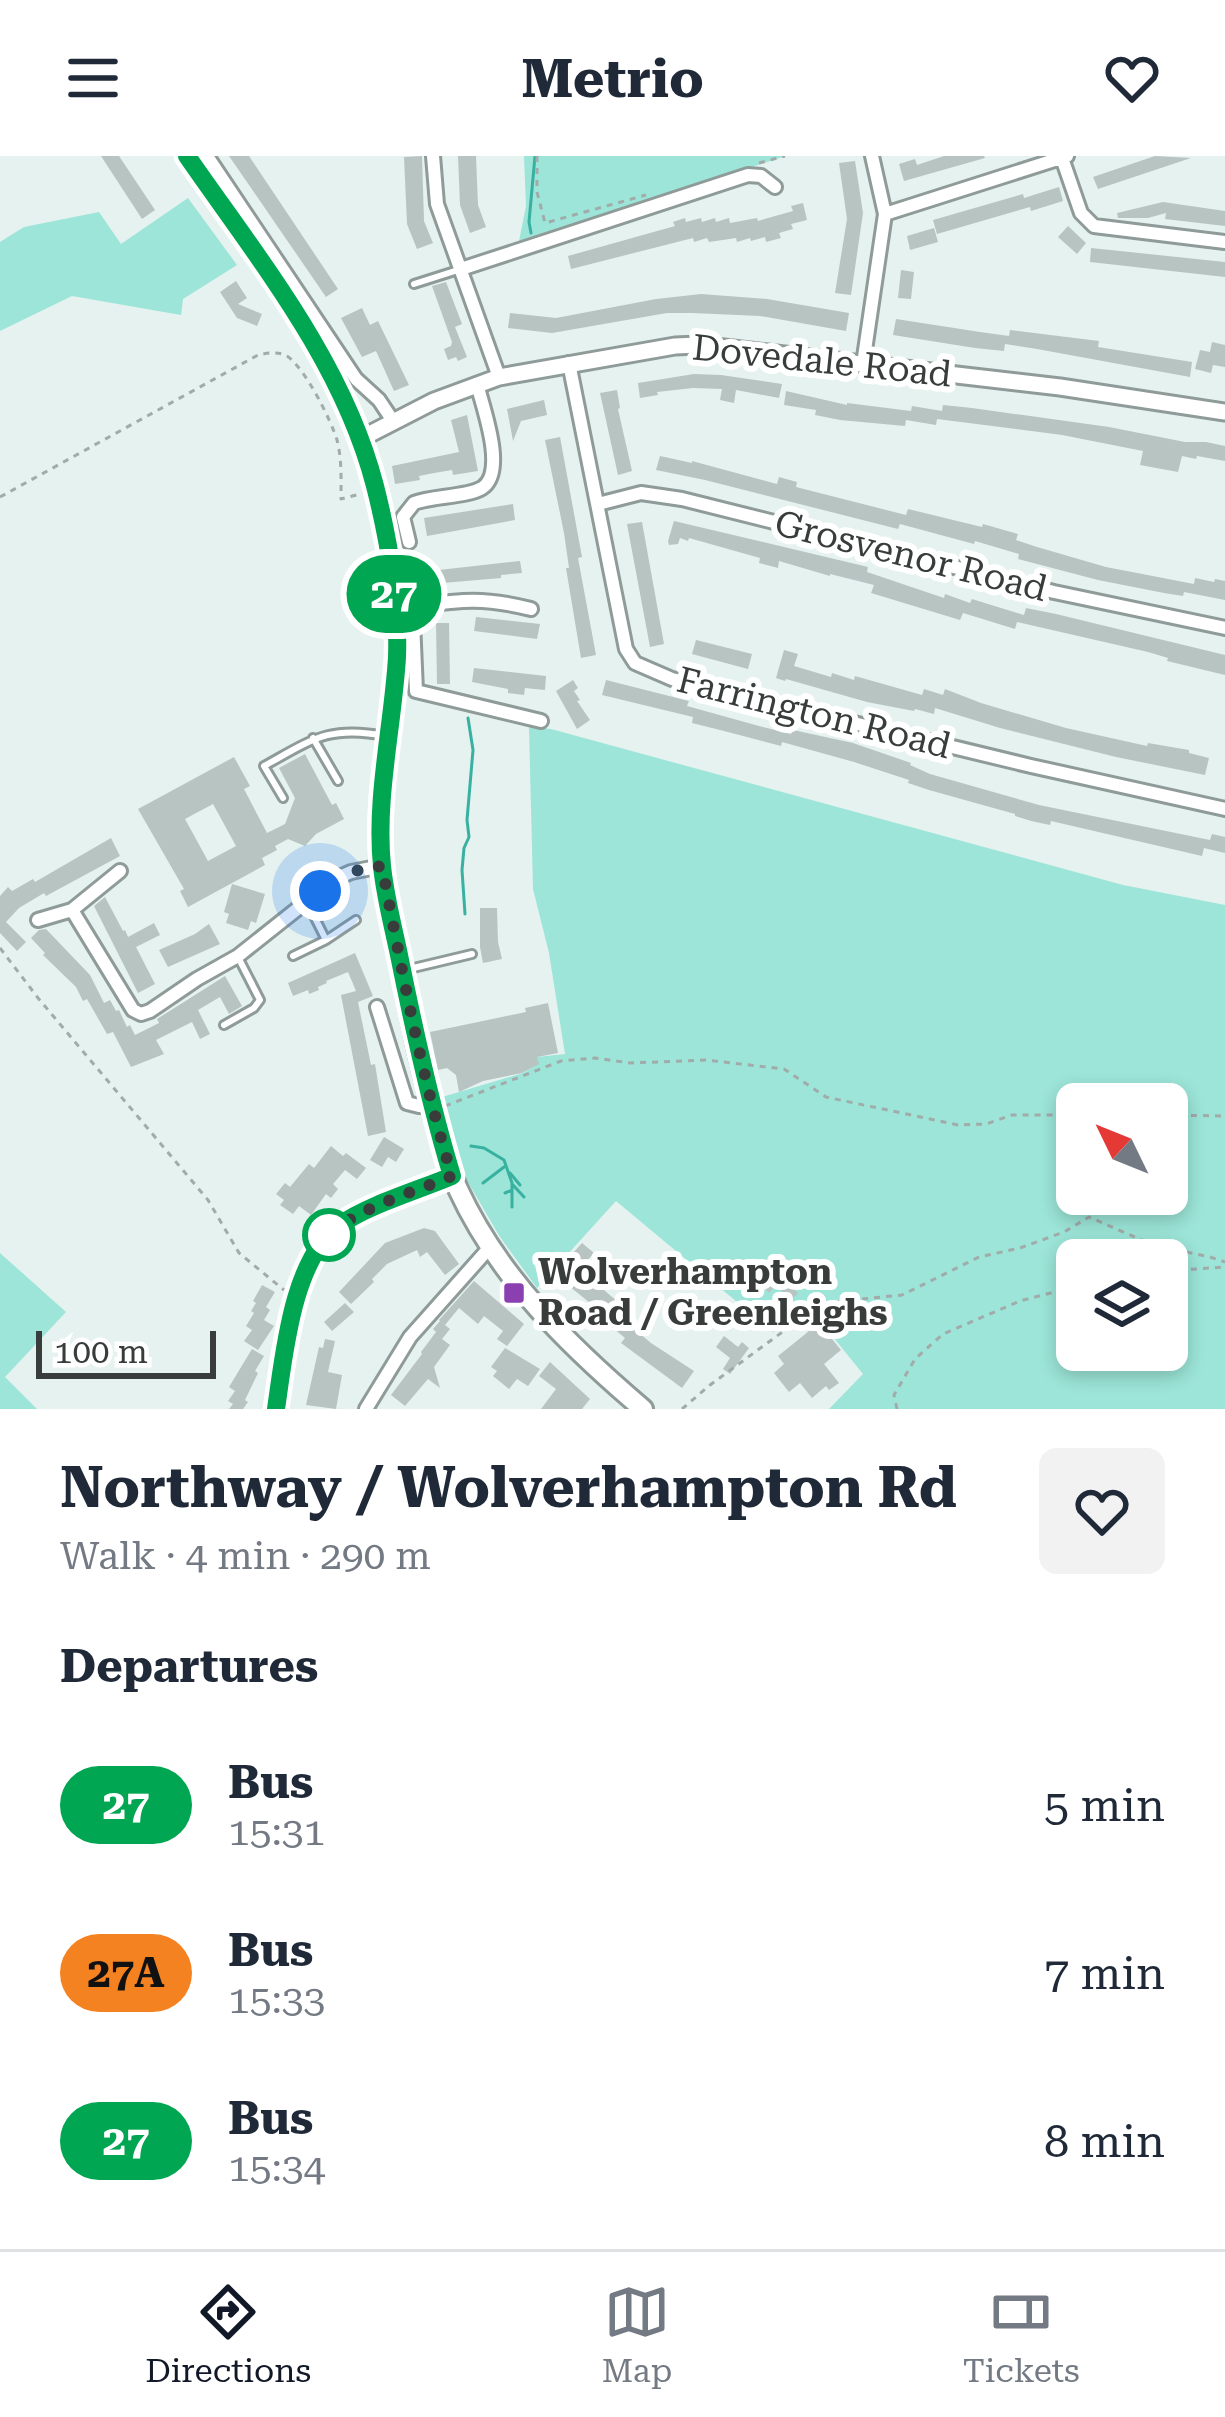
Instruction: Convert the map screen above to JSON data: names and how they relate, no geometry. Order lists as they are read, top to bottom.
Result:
{
  "streets": {
    "street": ["Dovedale Road", "Grosvenor Road", "Farrington Road"]
  },
  "crossings": [
    ["Dovedale Road", "Farrington Road"],
    ["Grosvenor Road", "Farrington Road"]
  ],
  "places": {
    "transit": ["Wolverhampton Road / Greenleighs"]
  },
  "lines": ["bus line 27"],
  "scale_bar": "100 m",
  "north": "top left",
  "page": {
    "header": "Metrio",
    "on_map": "27",
    "scale": "100 m",
    "heading": [
      ["Northway / Wolverhampton Rd", "Walk · 4 min · 290 m"],
      "Departures"
    ],
    "list": [
      {
        "mark": "27",
        "name": "Bus",
        "note": "15:31",
        "value": "5 min"
      },
      {
        "mark": "27A",
        "name": "Bus",
        "note": "15:33",
        "value": "7 min"
      },
      {
        "mark": "27",
        "name": "Bus",
        "note": "15:34",
        "value": "8 min"
      }
    ],
    "tabs": ["Directions", "Map", "Tickets"]
  }
}
